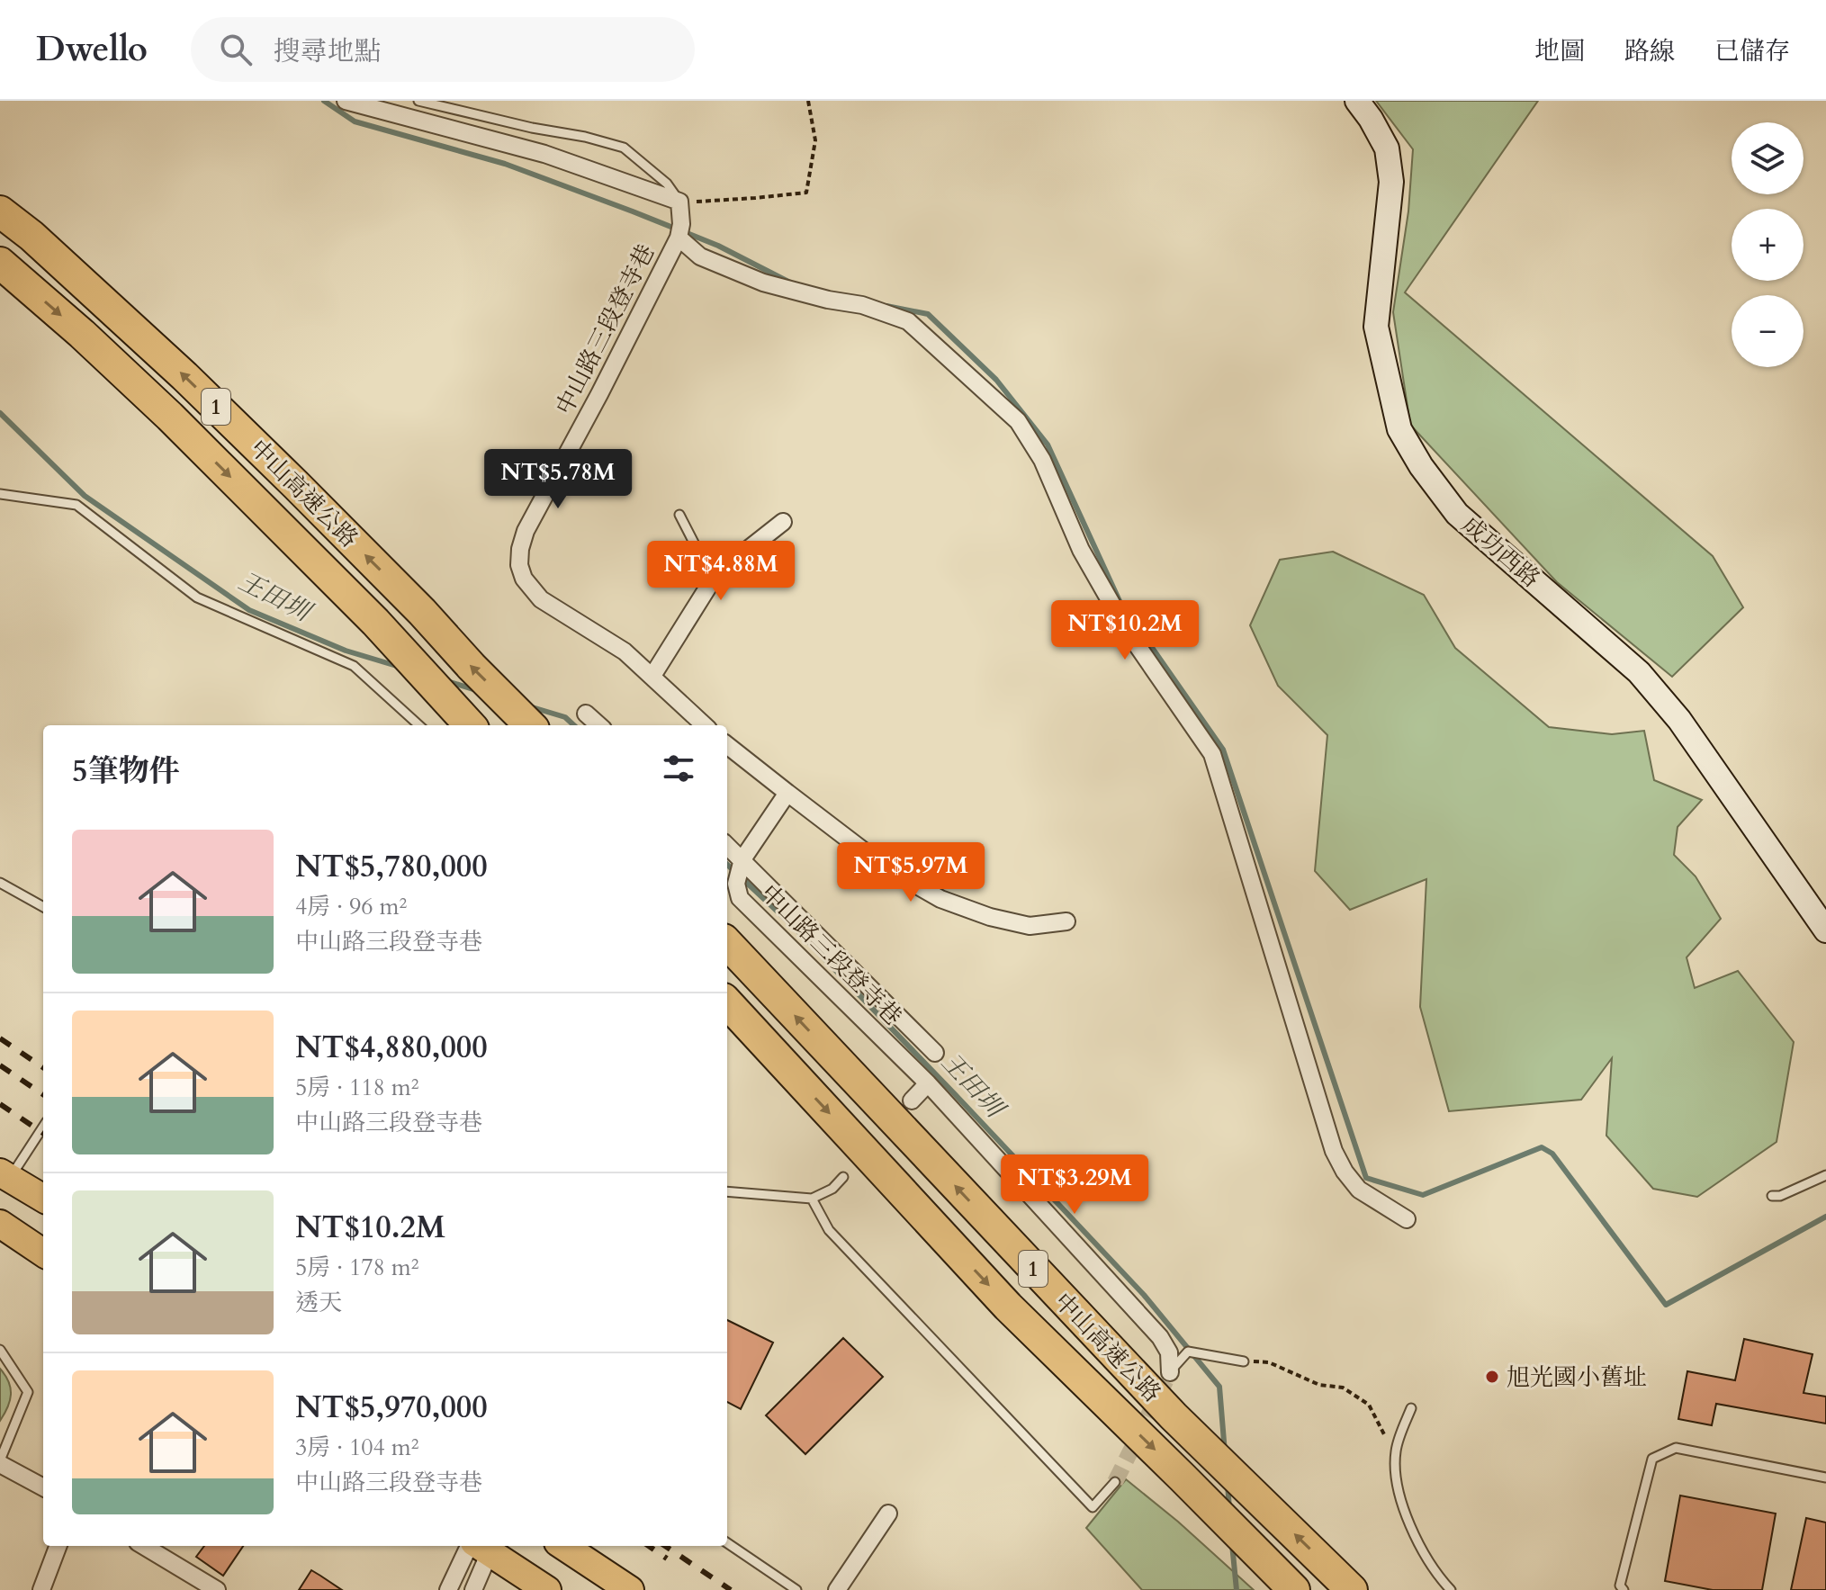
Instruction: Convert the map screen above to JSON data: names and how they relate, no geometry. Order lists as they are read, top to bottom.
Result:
{
  "streets": {
    "highway": ["1", "中山高速公路"],
    "street": ["中山路三段登寺巷", "成功西路"]
  },
  "water": ["王田圳"],
  "places": ["旭光國小舊址"],
  "page": {
    "header": "Dwello",
    "search": "搜尋地點",
    "nav": ["地圖", "路線", "已儲存"],
    "map_buttons": ["+", "−"],
    "price": [
      "NT$5.78M",
      "NT$4.88M",
      "NT$10.2M",
      "NT$5.97M",
      "NT$3.29M"
    ],
    "heading": "5筆物件",
    "list": [
      {
        "name": "NT$5,780,000",
        "note": "4房 · 96 m² · 中山路三段登寺巷"
      },
      {
        "name": "NT$4,880,000",
        "note": "5房 · 118 m² · 中山路三段登寺巷"
      },
      {
        "name": "NT$10.2M",
        "note": "5房 · 178 m² · 透天"
      },
      {
        "name": "NT$5,970,000",
        "note": "3房 · 104 m² · 中山路三段登寺巷"
      }
    ]
  }
}
